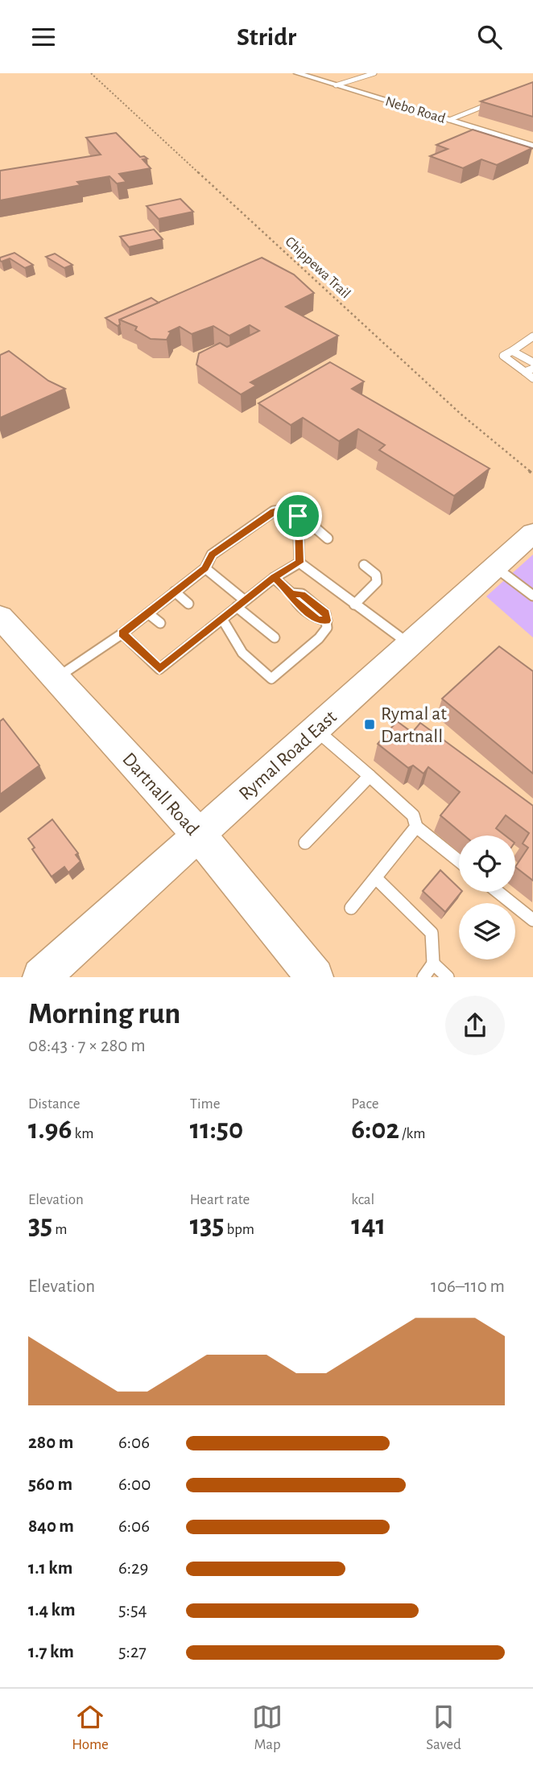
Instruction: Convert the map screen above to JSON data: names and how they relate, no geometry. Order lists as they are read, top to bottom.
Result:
{
  "streets": {
    "main road": ["Rymal Road East", "Dartnall Road"],
    "street": ["Nebo Road"],
    "path": ["Chippewa Trail"]
  },
  "crossings": [
    ["Rymal Road East", "Dartnall Road"]
  ],
  "places": {
    "transit": ["Rymal at Dartnall"]
  },
  "page": {
    "header": "Stridr",
    "heading": ["Morning run", "08:43 · 7 × 280 m"],
    "stats": [
      ["Distance", "1.96 km"],
      ["Time", "11:50"],
      ["Pace", "6:02 /km"],
      ["Elevation", "35 m"],
      ["Heart rate", "135 bpm"],
      ["kcal", "141"]
    ],
    "chart": ["Elevation", "106–110 m"],
    "list": [
      {
        "name": "280 m",
        "note": "6:06"
      },
      {
        "name": "560 m",
        "note": "6:00"
      },
      {
        "name": "840 m",
        "note": "6:06"
      },
      {
        "name": "1.1 km",
        "note": "6:29"
      },
      {
        "name": "1.4 km",
        "note": "5:54"
      },
      {
        "name": "1.7 km",
        "note": "5:27"
      }
    ],
    "tabs": ["Home", "Map", "Saved"]
  }
}
